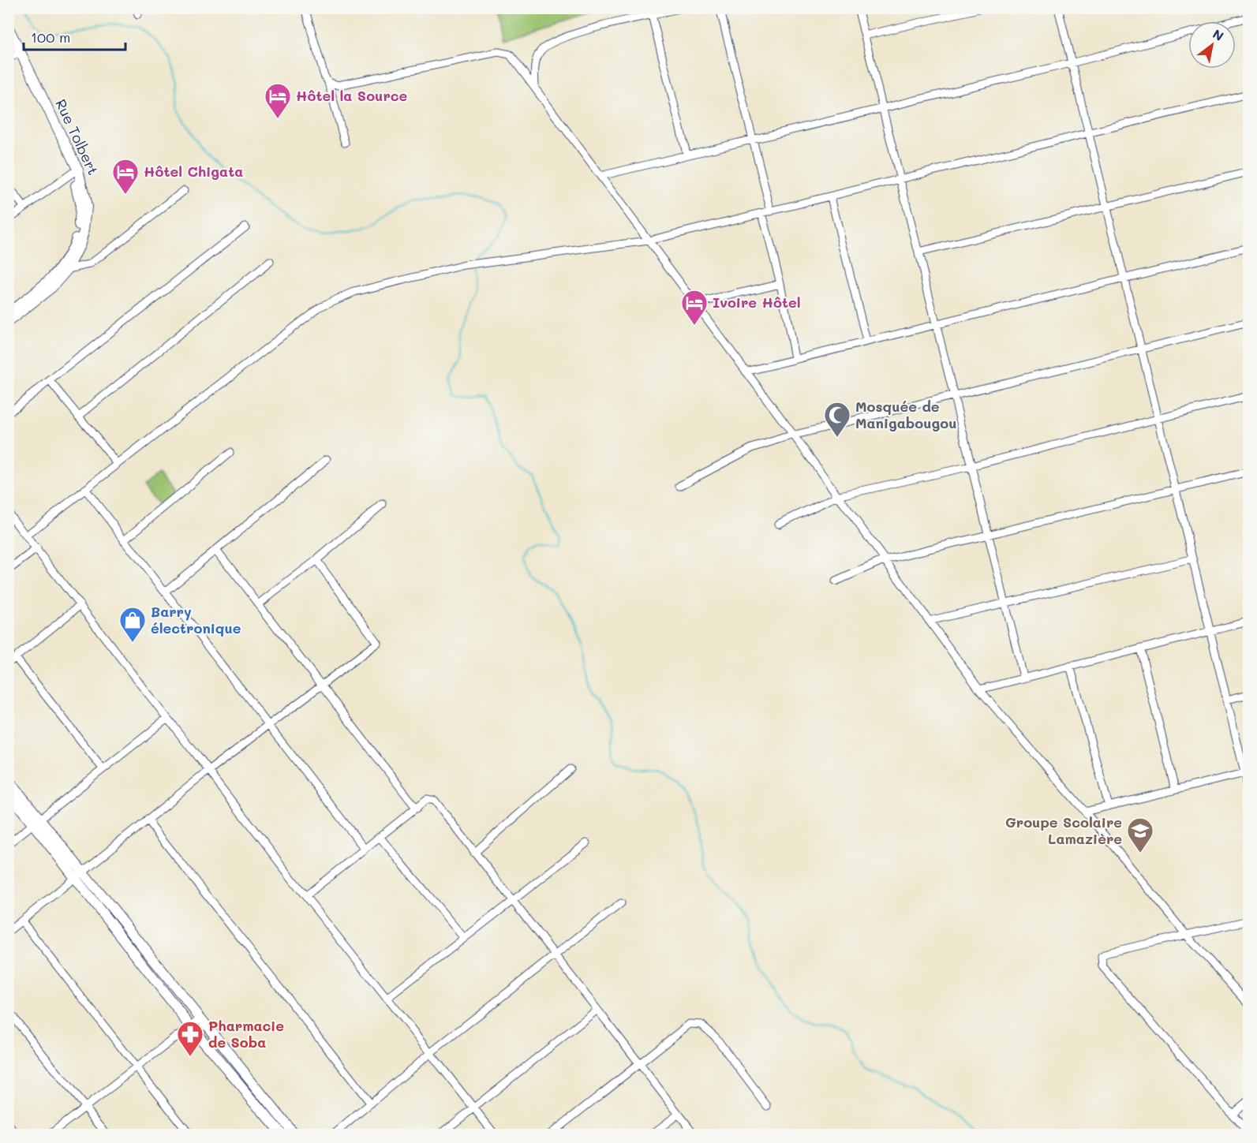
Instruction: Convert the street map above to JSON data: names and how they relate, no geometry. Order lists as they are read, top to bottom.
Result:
{
  "streets": {
    "street": ["Rue Tolbert"]
  },
  "places": {
    "hotel": ["Hôtel la Source", "Hôtel Chigata", "Ivoire Hôtel"],
    "mosque": ["Mosquée de Manigabougou"],
    "shop": ["Barry électronique"],
    "school or university": ["Groupe Scolaire Lamazière"],
    "pharmacy": ["Pharmacie de Soba"]
  },
  "scale_bar": "100 m",
  "north": "top right"
}
